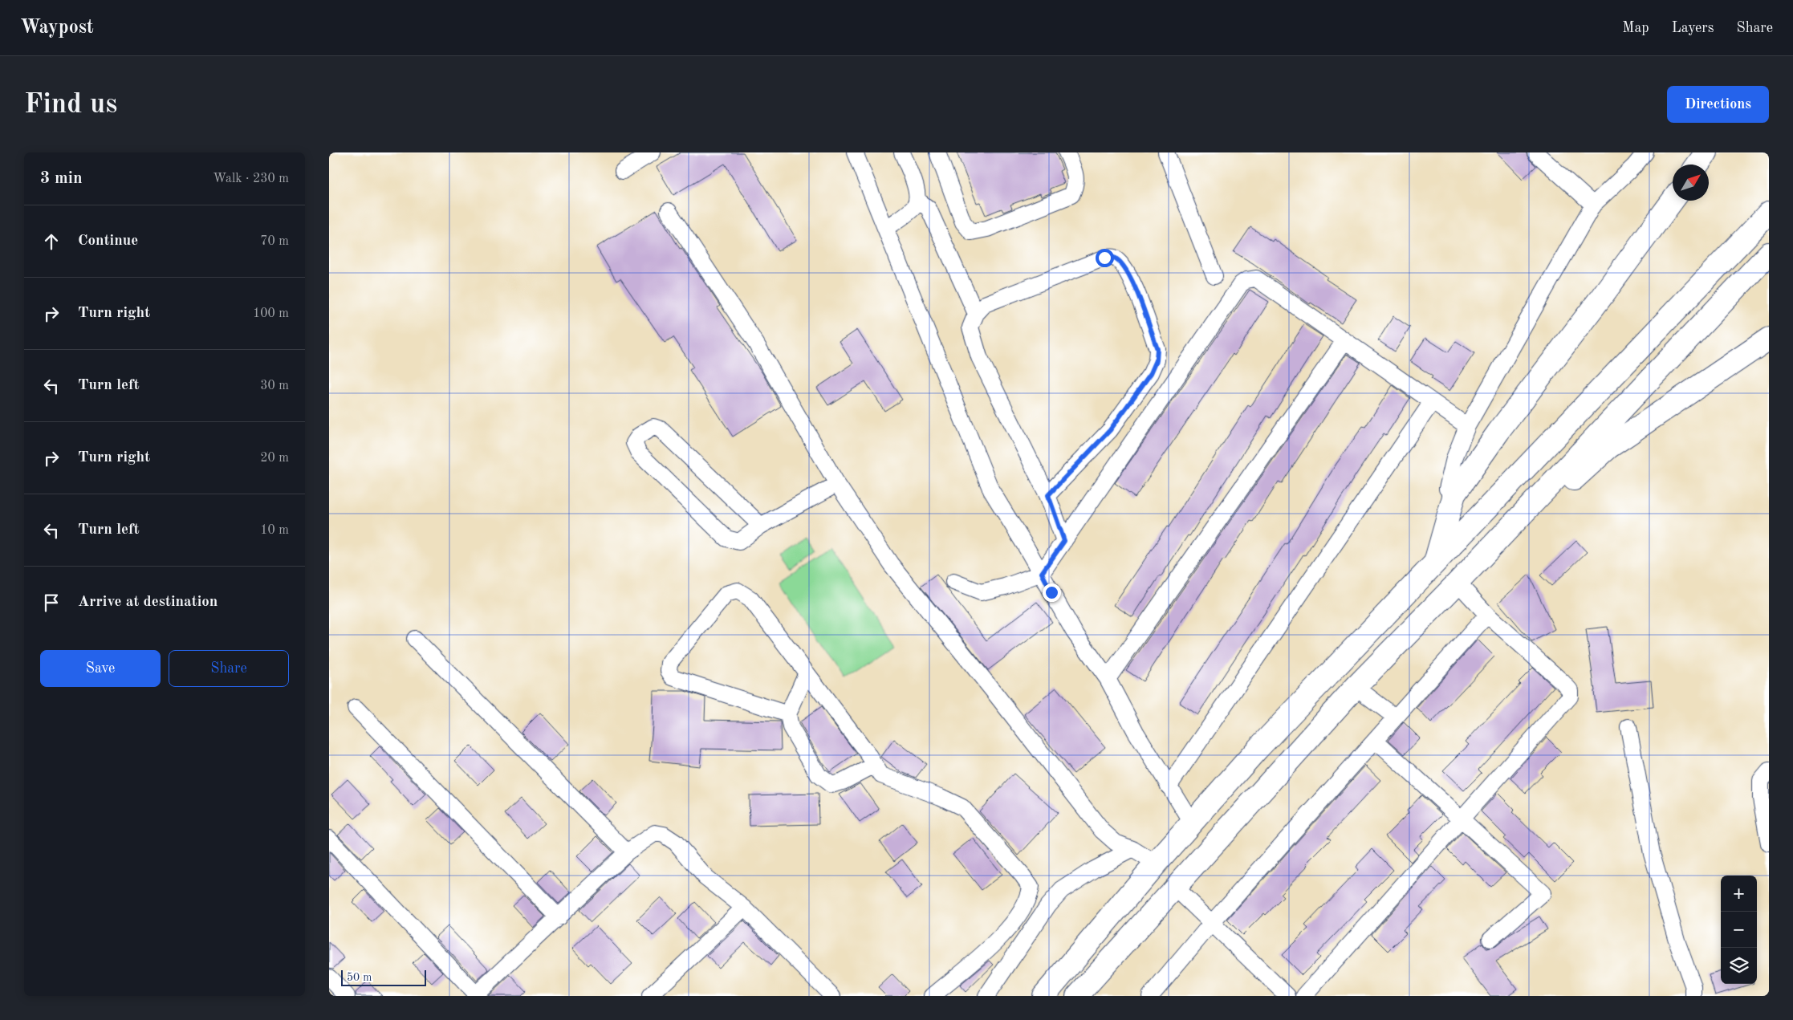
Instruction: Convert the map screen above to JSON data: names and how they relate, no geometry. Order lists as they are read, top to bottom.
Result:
{
  "scale_bar": "50 m",
  "north": "top right",
  "page": {
    "header": "Waypost",
    "nav": ["Map", "Layers", "Share"],
    "buttons": [
      "Directions",
      ["Save", "Share"]
    ],
    "title": "Find us",
    "heading": ["3 min", "Walk · 230 m"],
    "list": [
      ["Continue", "70 m"],
      ["Turn right", "100 m"],
      ["Turn left", "30 m"],
      ["Turn right", "20 m"],
      ["Turn left", "10 m"],
      "Arrive at destination"
    ],
    "map_buttons": ["+", "−"],
    "scale": "50 m"
  }
}
